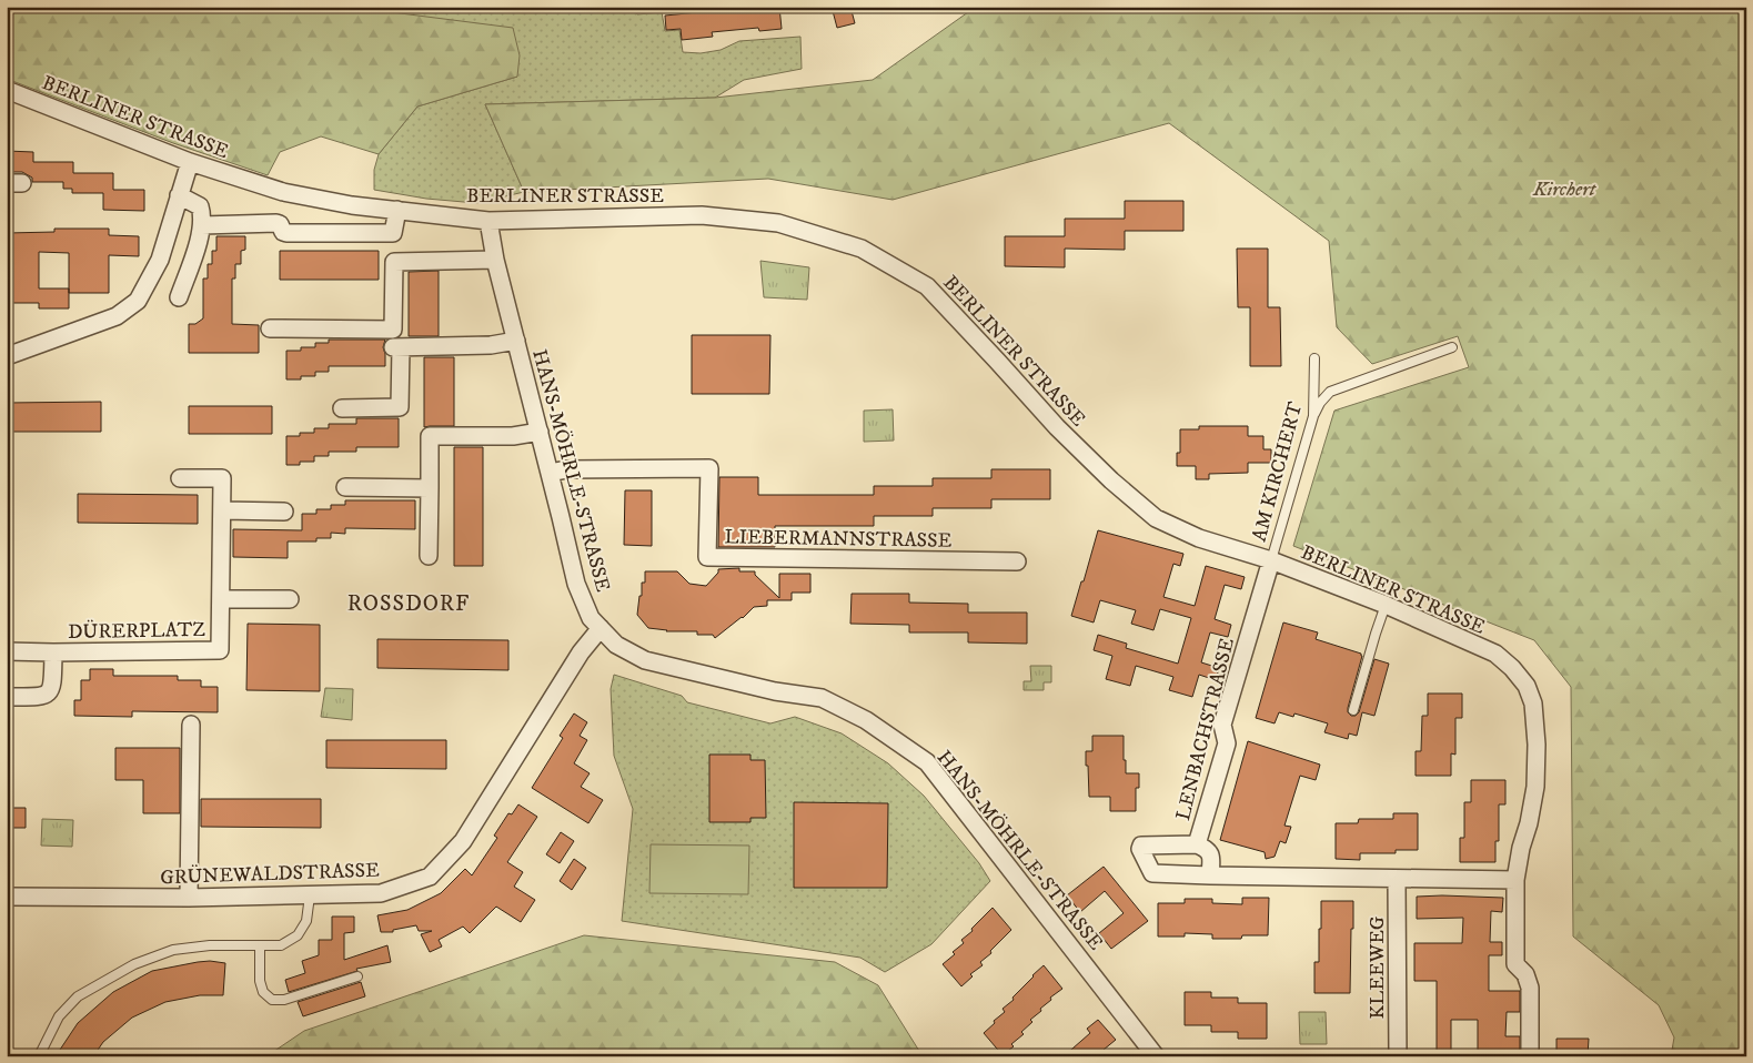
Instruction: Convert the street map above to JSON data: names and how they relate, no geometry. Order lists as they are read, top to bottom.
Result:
{
  "streets": {
    "street": [
      "BERLINER STRASSE",
      "HANS-MÖHRLE-STRASSE",
      "LIEBERMANNSTRASSE",
      "DÜRERPLATZ",
      "LENBACHSTRASSE",
      "GRÜNEWALDSTRASSE",
      "KLEEWEG"
    ],
    "lane": ["AM KIRCHERT"]
  },
  "crossings": [
    ["BERLINER STRASSE", "HANS-MÖHRLE-STRASSE"],
    ["BERLINER STRASSE", "AM KIRCHERT"],
    ["BERLINER STRASSE", "LENBACHSTRASSE"],
    ["HANS-MÖHRLE-STRASSE", "LIEBERMANNSTRASSE"],
    ["HANS-MÖHRLE-STRASSE", "GRÜNEWALDSTRASSE"],
    ["AM KIRCHERT", "LENBACHSTRASSE"]
  ],
  "districts": ["ROSSDORF"],
  "parks": ["Kirchert"]
}
